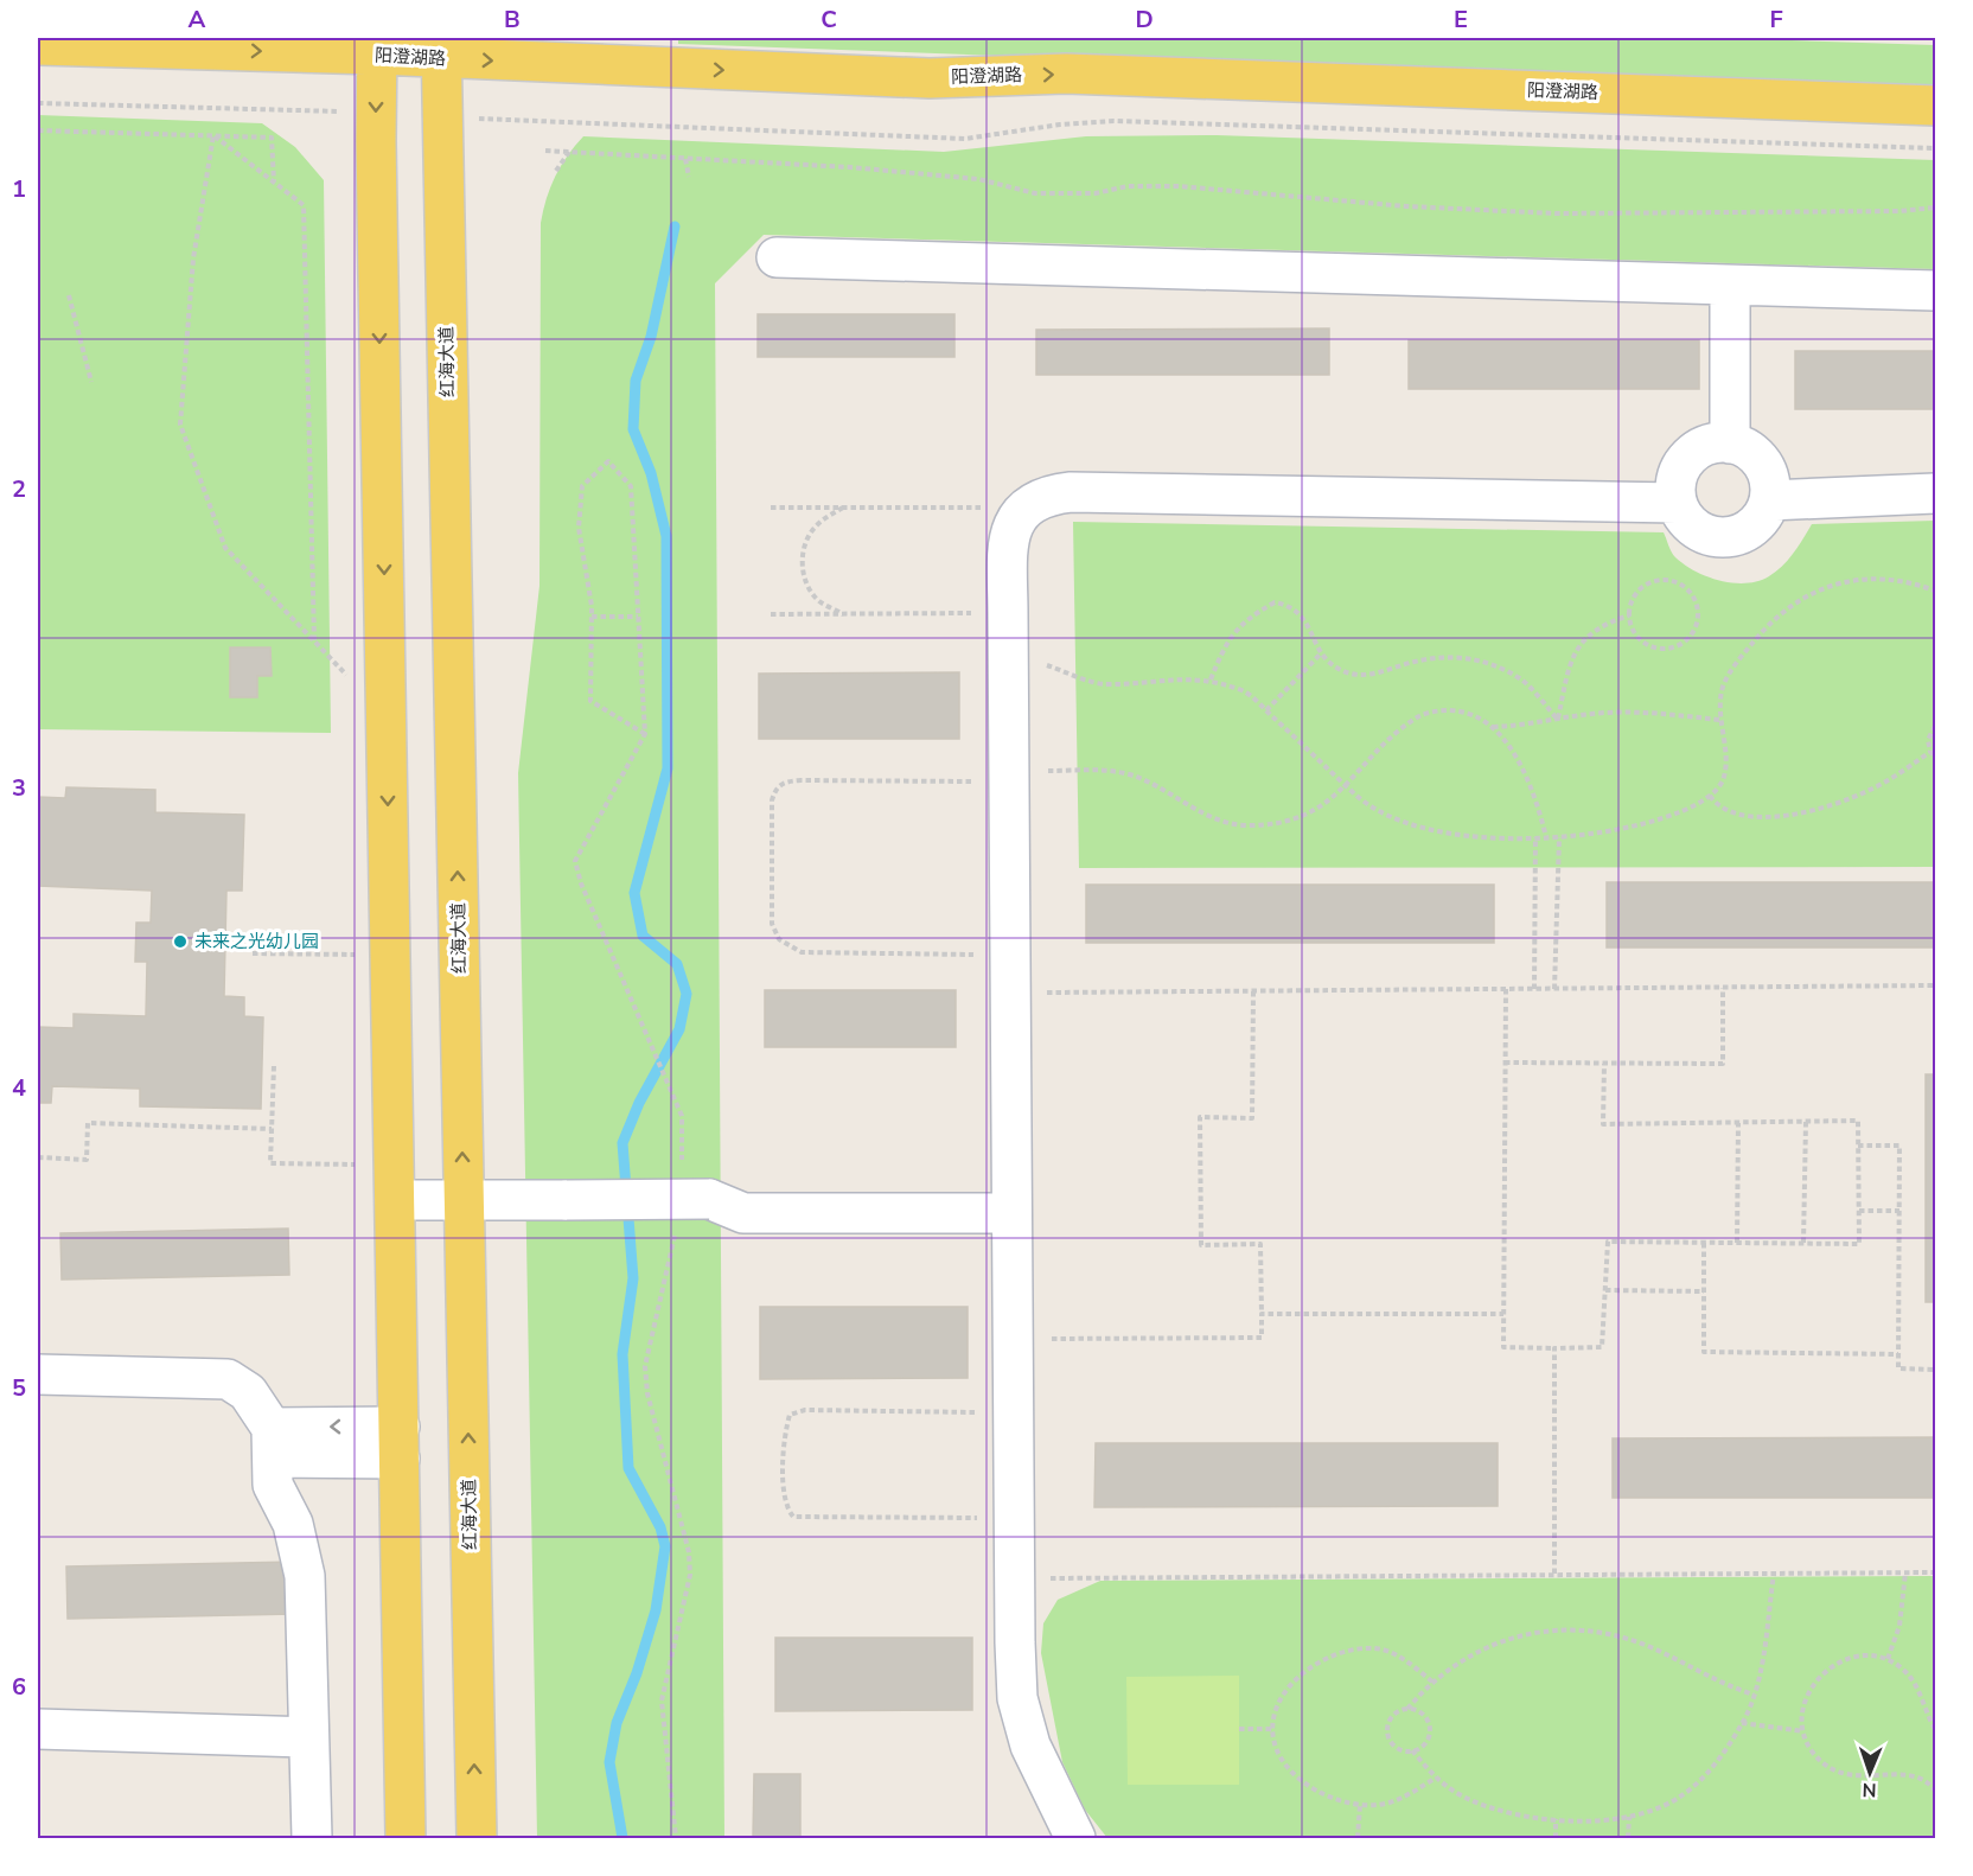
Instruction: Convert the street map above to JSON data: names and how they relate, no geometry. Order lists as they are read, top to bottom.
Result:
{
  "streets": {
    "main road": ["阳澄湖路", "红海大道"]
  },
  "crossings": [
    ["阳澄湖路", "红海大道"]
  ],
  "one_way": ["阳澄湖路"],
  "places": ["未来之光幼儿园"],
  "north": "bottom",
  "grid": {
    "columns": [
      "A",
      "B",
      "C",
      "D",
      "E",
      "F"
    ],
    "rows": [
      "1",
      "2",
      "3",
      "4",
      "5",
      "6"
    ]
  }
}
